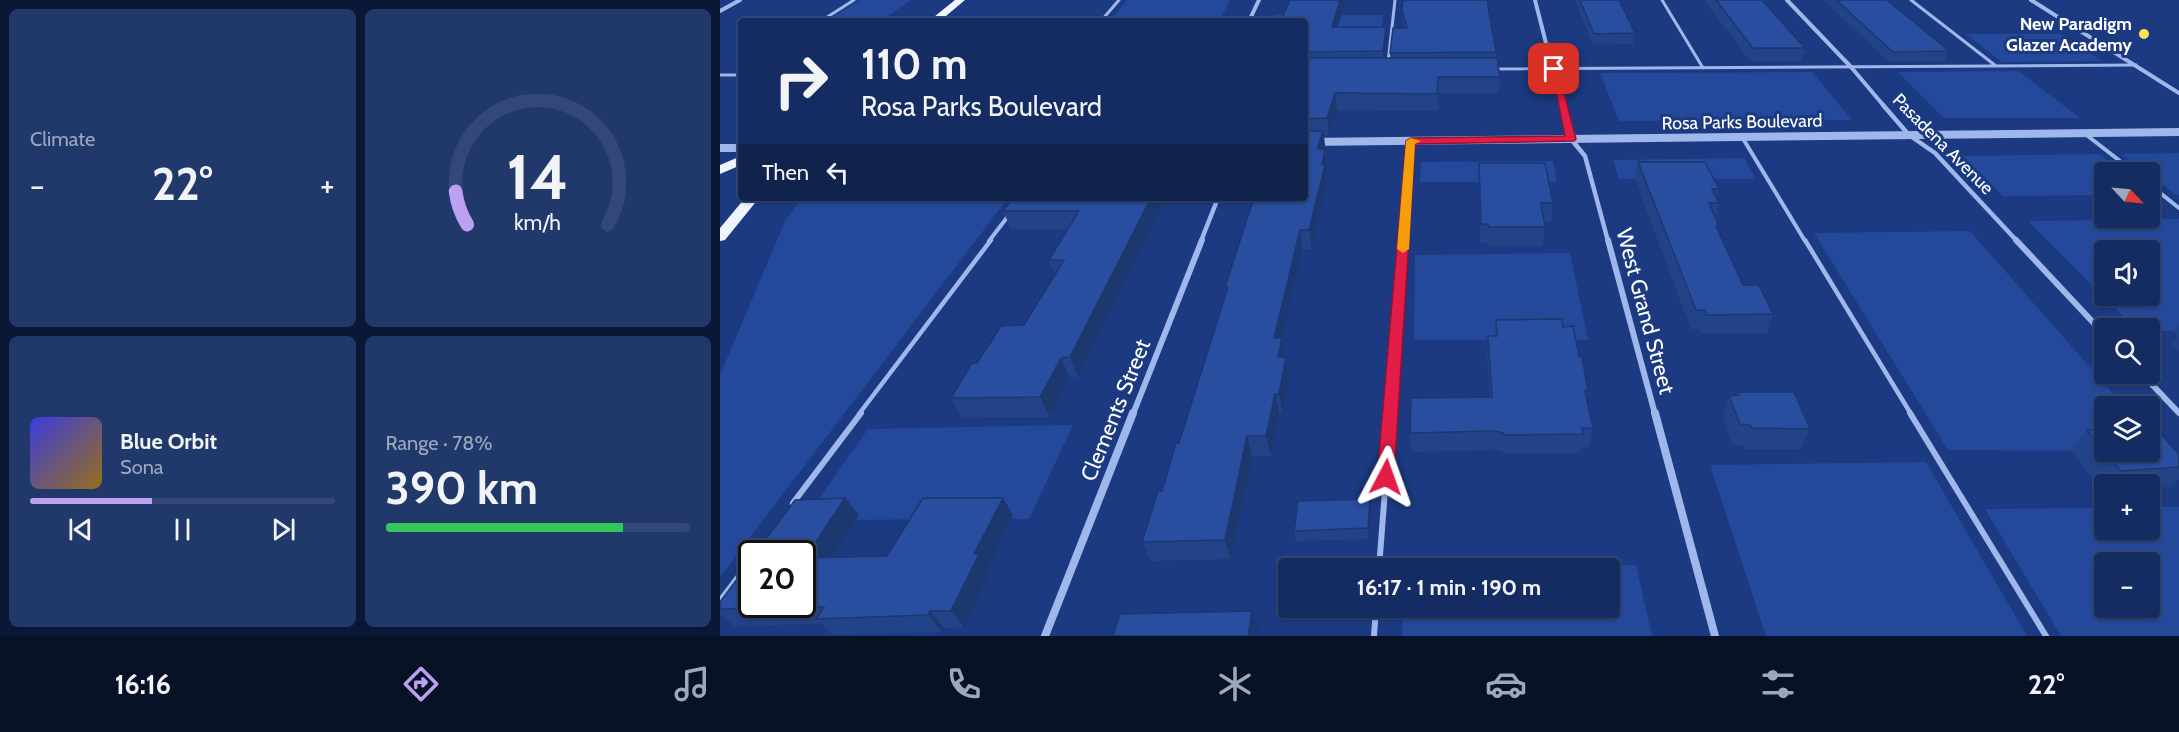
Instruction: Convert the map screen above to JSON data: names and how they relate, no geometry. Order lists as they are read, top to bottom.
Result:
{
  "streets": {
    "street": [
      "Rosa Parks Boulevard",
      "Pasadena Avenue",
      "West Grand Street",
      "Clements Street"
    ]
  },
  "crossings": [
    ["Rosa Parks Boulevard", "Pasadena Avenue"],
    ["Rosa Parks Boulevard", "West Grand Street"]
  ],
  "places": ["New Paradigm Glazer Academy"],
  "north": "bottom right",
  "page": {
    "tile": [
      "Climate",
      ["Range · 78%", "390 km"]
    ],
    "turn": ["110 m", "Rosa Parks Boulevard"],
    "then": "Then",
    "heat": ["−", "22°", "+"],
    "map_buttons": ["+", "−"],
    "song": ["Blue Orbit", "Sona"],
    "limit": "20",
    "trip": "16:17 · 1 min · 190 m",
    "tabs": ["16:16", "22°"],
    "gauge": ["14", "km/h"]
  }
}
